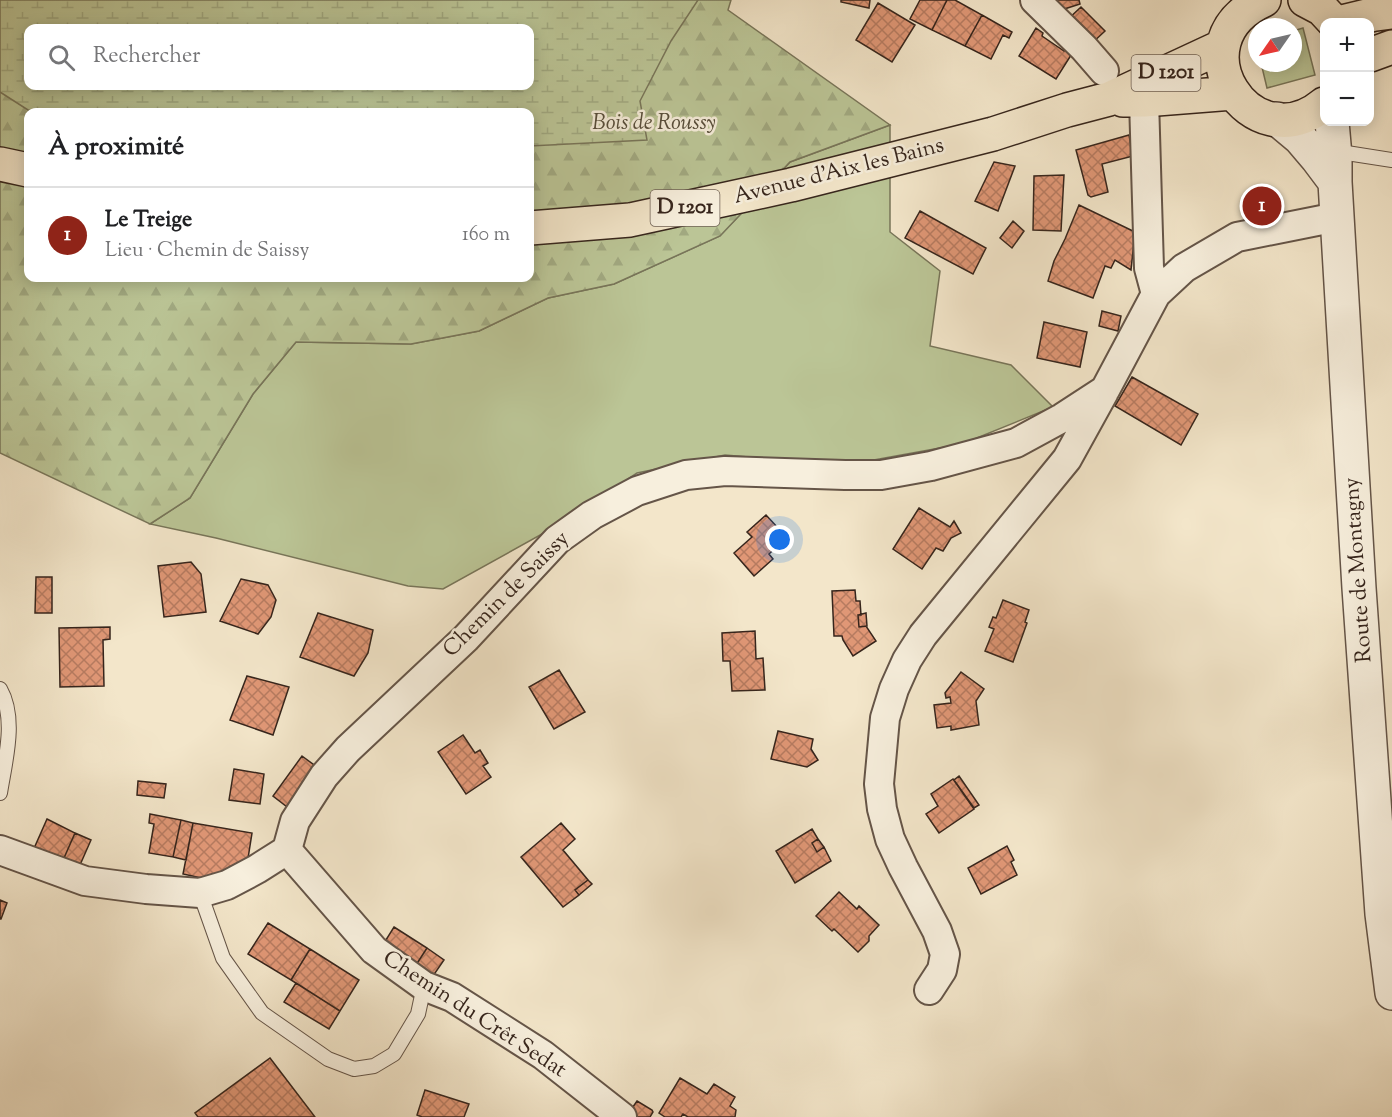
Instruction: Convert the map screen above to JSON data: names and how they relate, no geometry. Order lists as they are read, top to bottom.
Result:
{
  "streets": {
    "main road": ["D 1201", "Avenue d'Aix les Bains"],
    "street": ["Route de Montagny", "Chemin de Saissy", "Chemin du Crêt Sedat"]
  },
  "crossings": [
    ["D 1201", "Avenue d'Aix les Bains"],
    ["Route de Montagny", "Chemin de Saissy"],
    ["Chemin de Saissy", "Chemin du Crêt Sedat"]
  ],
  "parks": ["Bois de Roussy"],
  "north": "bottom left",
  "page": {
    "map_buttons": ["+", "−"],
    "search": "Rechercher",
    "heading": "À proximité",
    "pins": "1",
    "list": [
      {
        "mark": "1",
        "name": "Le Treige",
        "note": "Lieu · Chemin de Saissy",
        "value": "160 m"
      }
    ]
  }
}
